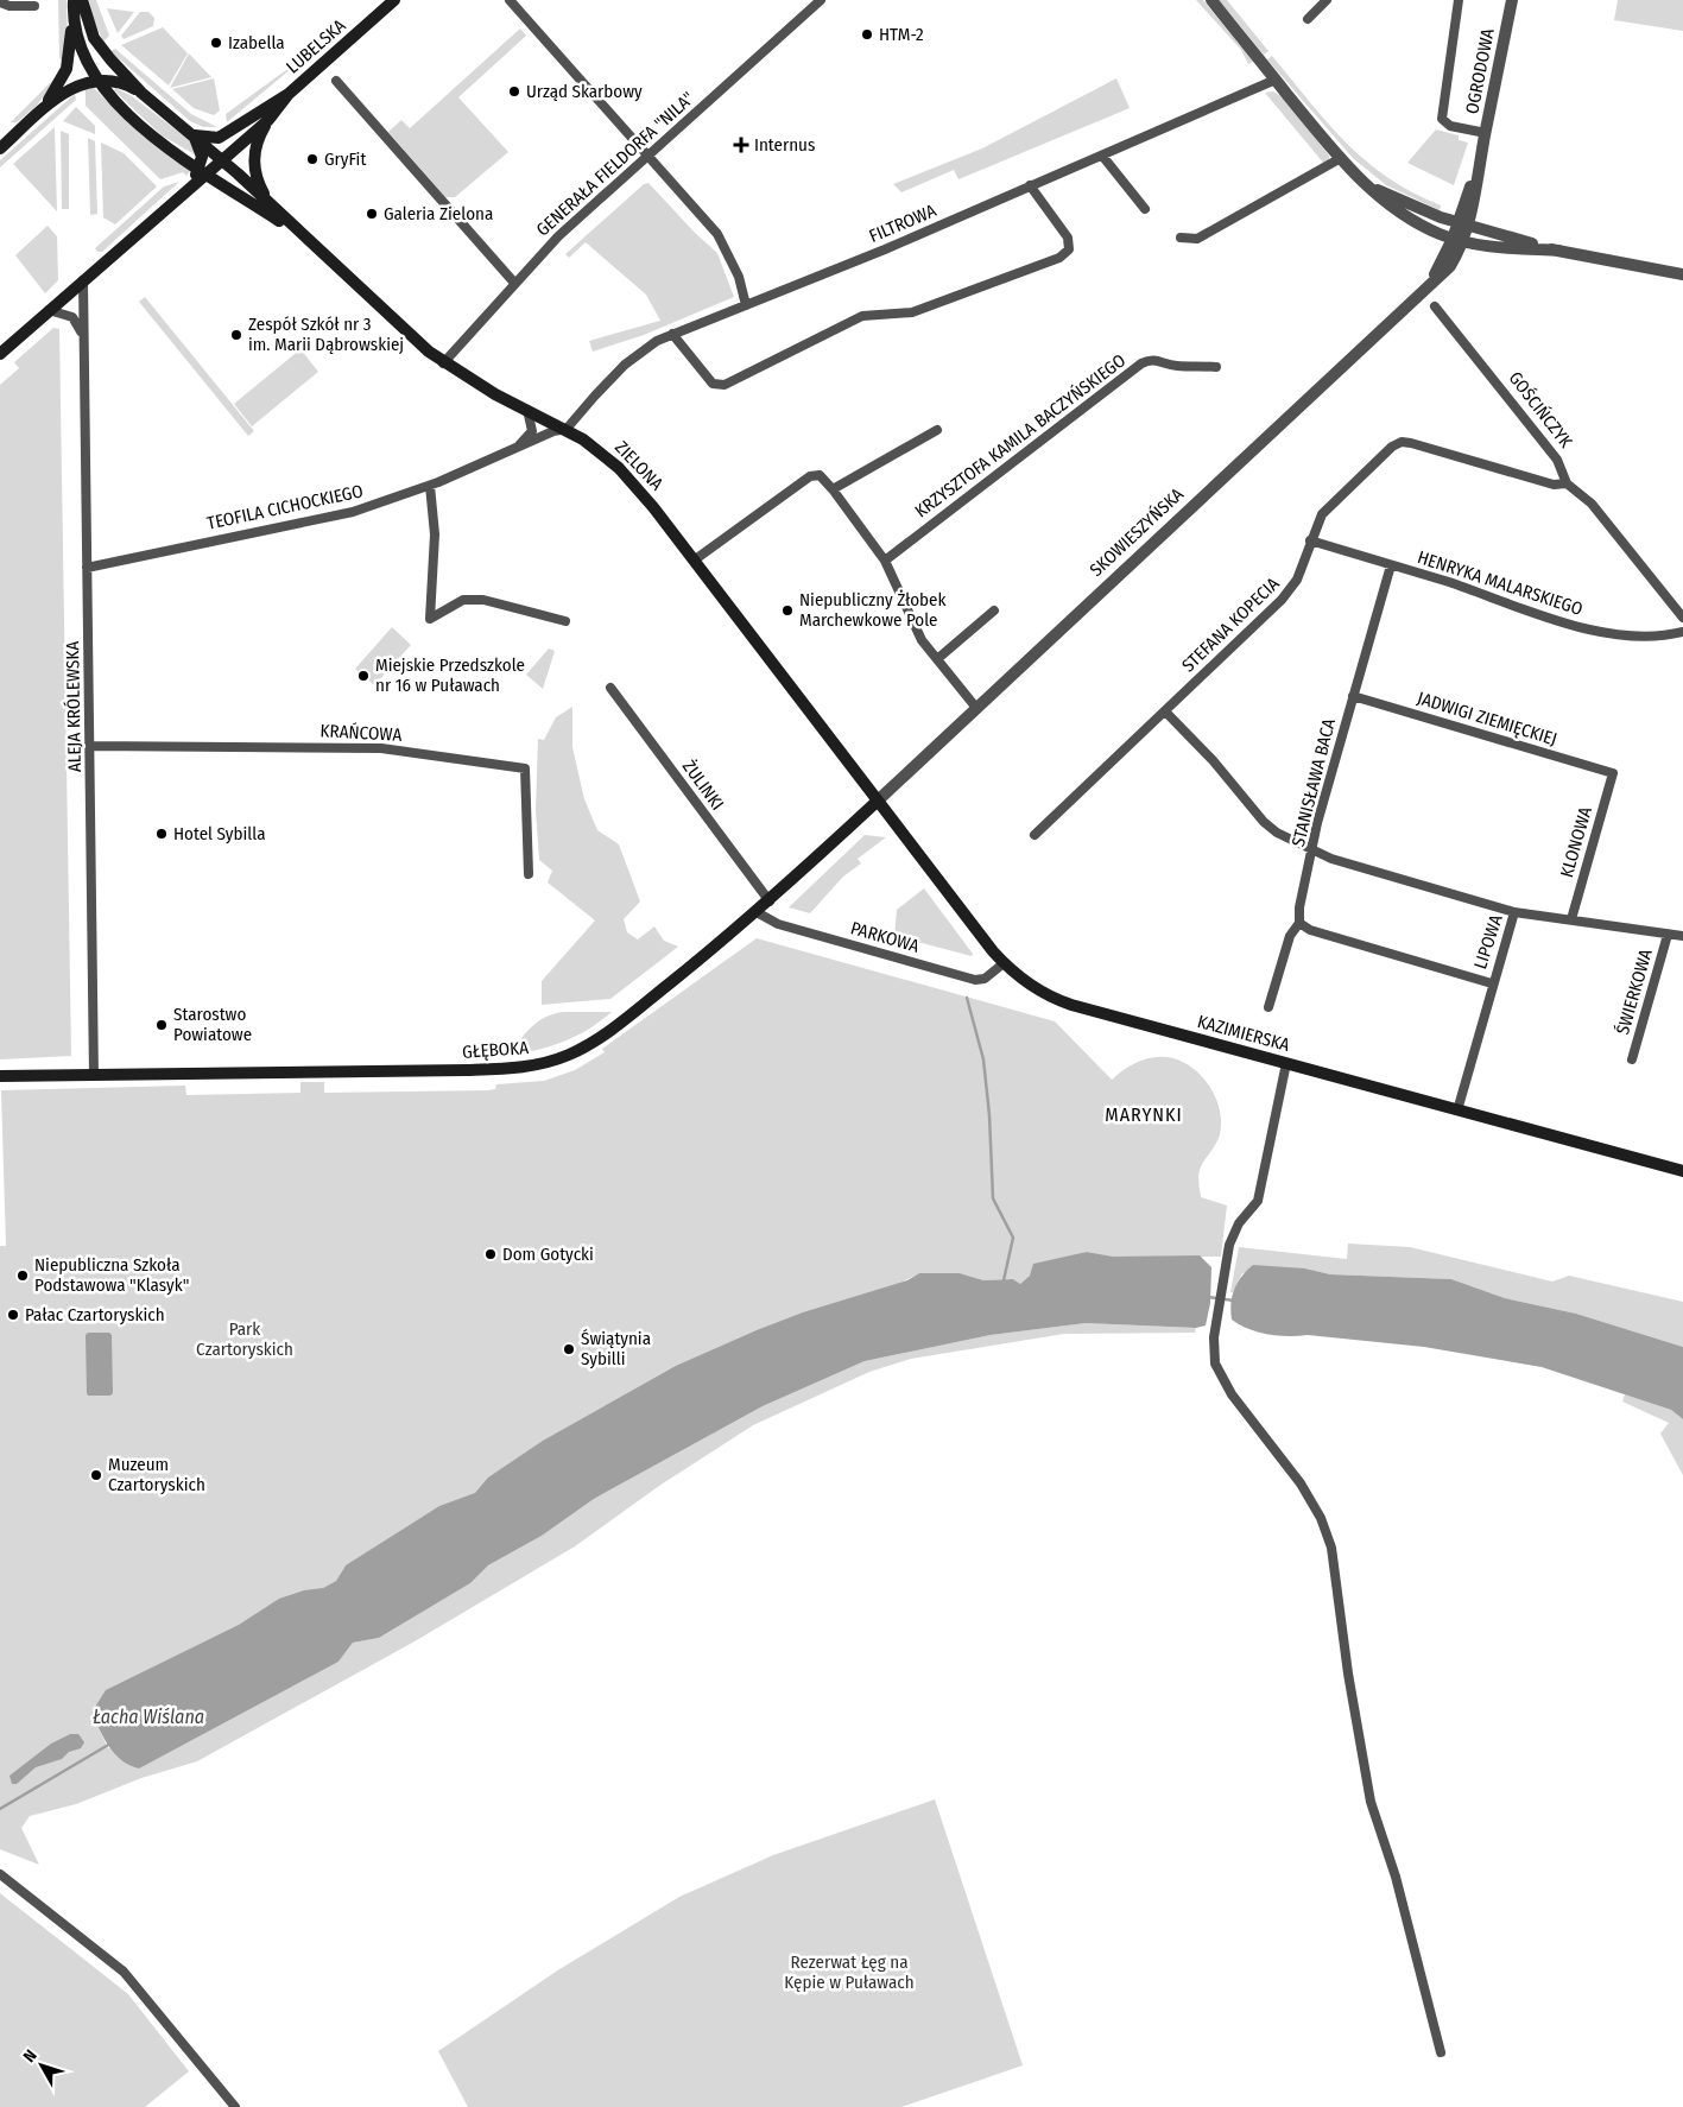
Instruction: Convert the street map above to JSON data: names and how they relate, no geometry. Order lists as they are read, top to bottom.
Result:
{
  "streets": {
    "main road": [
      "LUBELSKA",
      "ZIELONA",
      "KAZIMIERSKA",
      "GŁĘBOKA"
    ],
    "street": [
      "OGRODOWA",
      "GENERAŁA FIELDORFA \"NILA\"",
      "FILTROWA",
      "GOŚCIŃCZYK",
      "KRZYSZTOFA KAMILA BACZYŃSKIEGO",
      "TEOFILA CICHOCKIEGO",
      "SKOWIESZYŃSKA",
      "HENRYKA MALARSKIEGO",
      "STEFANA KOPECIA",
      "ALEJA KRÓLEWSKA",
      "JADWIGI ZIEMIĘCKIEJ",
      "KRAŃCOWA",
      "STANISŁAWA BACA",
      "ŻULINKI",
      "KLONOWA",
      "PARKOWA",
      "LIPOWA",
      "ŚWIERKOWA"
    ]
  },
  "crossings": [
    ["LUBELSKA", "ZIELONA"],
    ["LUBELSKA", "ALEJA KRÓLEWSKA"],
    ["OGRODOWA", "SKOWIESZYŃSKA"],
    ["GENERAŁA FIELDORFA \"NILA\"", "ZIELONA"],
    ["FILTROWA", "ZIELONA"],
    ["FILTROWA", "TEOFILA CICHOCKIEGO"],
    ["GOŚCIŃCZYK", "STEFANA KOPECIA"],
    ["ZIELONA", "TEOFILA CICHOCKIEGO"],
    ["ZIELONA", "SKOWIESZYŃSKA"],
    ["ZIELONA", "KAZIMIERSKA"],
    ["ZIELONA", "GŁĘBOKA"],
    ["TEOFILA CICHOCKIEGO", "ALEJA KRÓLEWSKA"],
    ["SKOWIESZYŃSKA", "KAZIMIERSKA"],
    ["SKOWIESZYŃSKA", "GŁĘBOKA"],
    ["HENRYKA MALARSKIEGO", "STEFANA KOPECIA"],
    ["HENRYKA MALARSKIEGO", "STANISŁAWA BACA"],
    ["ALEJA KRÓLEWSKA", "KRAŃCOWA"],
    ["ALEJA KRÓLEWSKA", "GŁĘBOKA"],
    ["JADWIGI ZIEMIĘCKIEJ", "STANISŁAWA BACA"],
    ["JADWIGI ZIEMIĘCKIEJ", "KLONOWA"],
    ["ŻULINKI", "GŁĘBOKA"],
    ["KLONOWA", "LIPOWA"],
    ["PARKOWA", "KAZIMIERSKA"],
    ["PARKOWA", "GŁĘBOKA"],
    ["LIPOWA", "ŚWIERKOWA"],
    ["LIPOWA", "KAZIMIERSKA"],
    ["KAZIMIERSKA", "GŁĘBOKA"]
  ],
  "districts": ["MARYNKI"],
  "water": ["Łacha Wiślana"],
  "parks": ["Park Czartoryskich", "Rezerwat Łęg na Kępie w Puławach"],
  "places": {
    "other": [
      "HTM-2",
      "Izabella",
      "Urząd Skarbowy",
      "GryFit",
      "Galeria Zielona",
      "Zespół Szkół nr 3 im. Marii Dąbrowskiej",
      "Niepubliczny Żłobek Marchewkowe Pole",
      "Miejskie Przedszkole nr 16 w Puławach",
      "Hotel Sybilla",
      "Starostwo Powiatowe",
      "Dom Gotycki",
      "Niepubliczna Szkoła Podstawowa \"Klasyk\"",
      "Pałac Czartoryskich",
      "Świątynia Sybilli",
      "Muzeum Czartoryskich"
    ],
    "health": ["Internus"]
  },
  "north": "top left"
}
